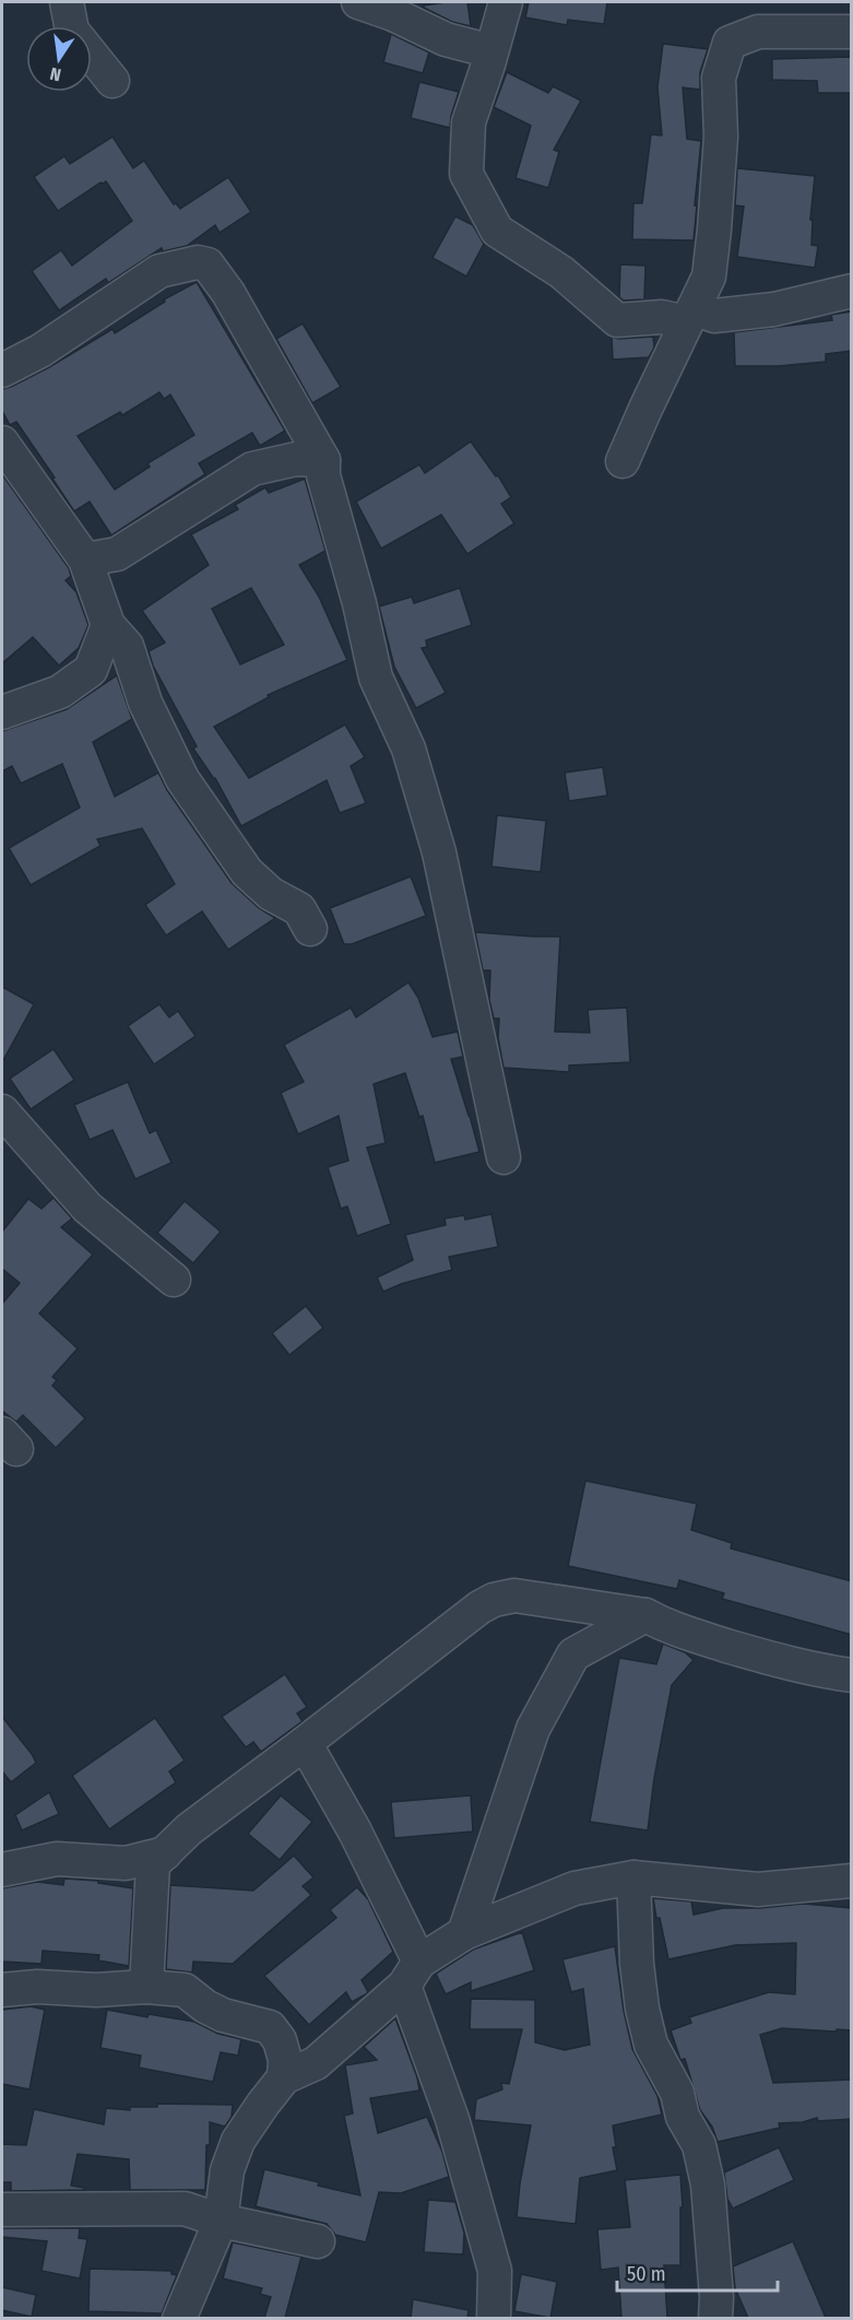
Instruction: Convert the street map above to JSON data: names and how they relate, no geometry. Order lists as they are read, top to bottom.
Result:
{
  "scale_bar": "50 m",
  "north": "bottom"
}
